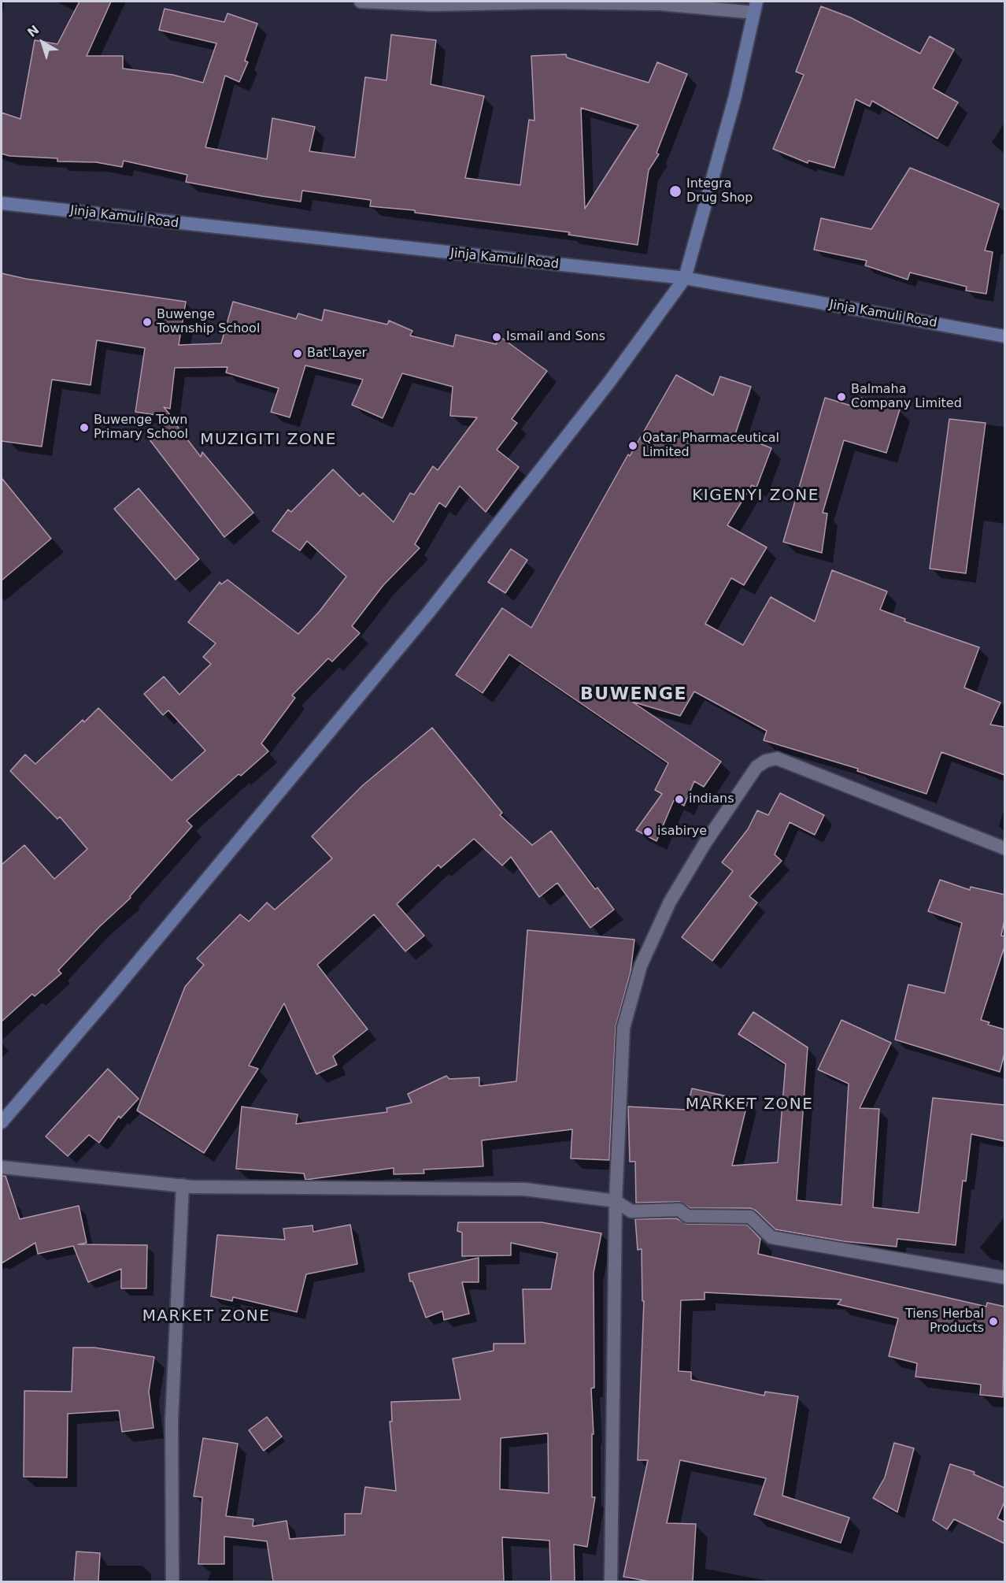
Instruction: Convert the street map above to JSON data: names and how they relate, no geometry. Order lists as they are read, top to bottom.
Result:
{
  "streets": {
    "main road": ["Jinja Kamuli Road"]
  },
  "districts": [
    "MUZIGITI ZONE",
    "KIGENYI ZONE",
    "BUWENGE",
    "MARKET ZONE",
    "MARKET ZONE"
  ],
  "places": [
    "Integra Drug Shop",
    "Buwenge Township School",
    "Ismail and Sons",
    "Bat'Layer",
    "Balmaha Company Limited",
    "Buwenge Town Primary School",
    "Qatar Pharmaceutical Limited",
    "indians",
    "isabirye",
    "Tiens Herbal Products"
  ],
  "north": "top left"
}
